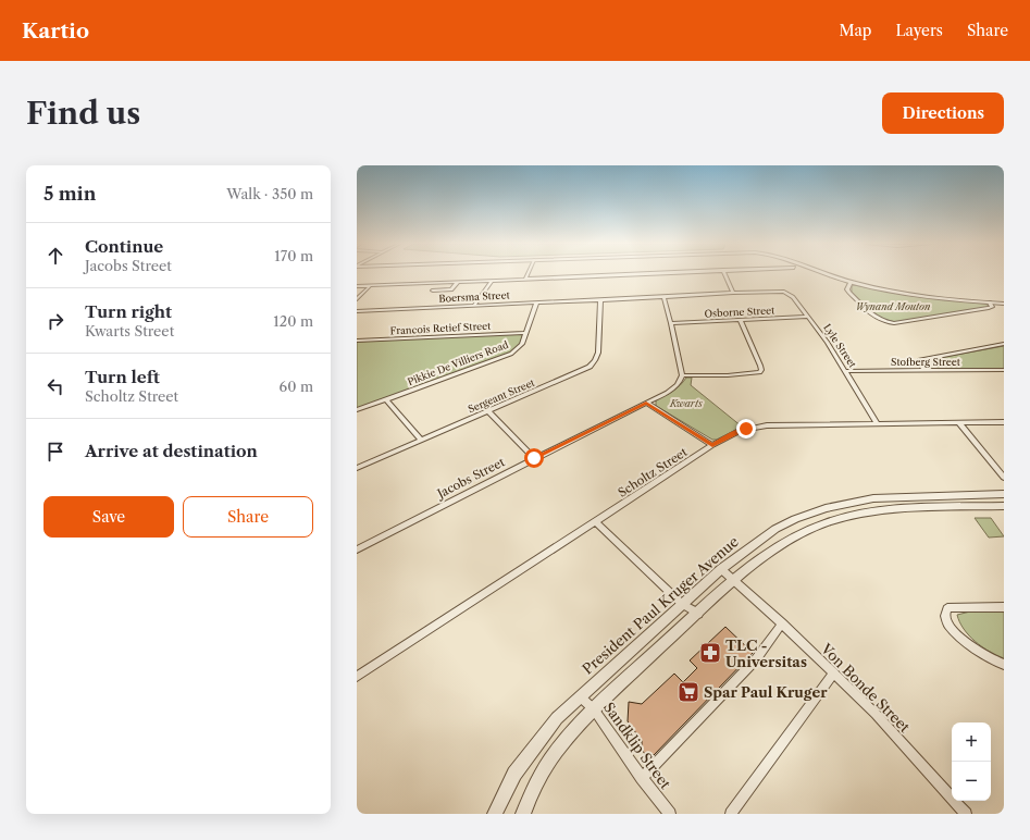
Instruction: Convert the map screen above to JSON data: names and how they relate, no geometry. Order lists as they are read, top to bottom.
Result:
{
  "streets": {
    "street": [
      "Boersma Street",
      "Osborne Street",
      "Francois Retief Street",
      "Lyle Street",
      "Stofberg Street",
      "Pikkie De Villiers Road",
      "Sergeant Street",
      "Scholtz Street",
      "Jacobs Street",
      "President Paul Kruger Avenue",
      "Von Bonde Street",
      "Sandklip Street"
    ]
  },
  "crossings": [
    ["Boersma Street", "Lyle Street"],
    ["Boersma Street", "Pikkie De Villiers Road"],
    ["Boersma Street", "Sergeant Street"],
    ["Osborne Street", "Lyle Street"],
    ["Francois Retief Street", "Pikkie De Villiers Road"],
    ["Lyle Street", "Stofberg Street"],
    ["Lyle Street", "Scholtz Street"],
    ["President Paul Kruger Avenue", "Von Bonde Street"],
    ["President Paul Kruger Avenue", "Sandklip Street"]
  ],
  "parks": ["Wynand Mouton", "Kwarts"],
  "places": {
    "pharmacy": ["TLC - Universitas"],
    "supermarket": ["Spar Paul Kruger"]
  },
  "page": {
    "header": "Kartio",
    "nav": ["Map", "Layers", "Share"],
    "buttons": [
      "Directions",
      ["Save", "Share"]
    ],
    "title": "Find us",
    "heading": ["5 min", "Walk · 350 m"],
    "list": [
      ["Continue", "Jacobs Street", "170 m"],
      ["Turn right", "Kwarts Street", "120 m"],
      ["Turn left", "Scholtz Street", "60 m"],
      "Arrive at destination"
    ],
    "map_buttons": ["+", "−"]
  }
}
